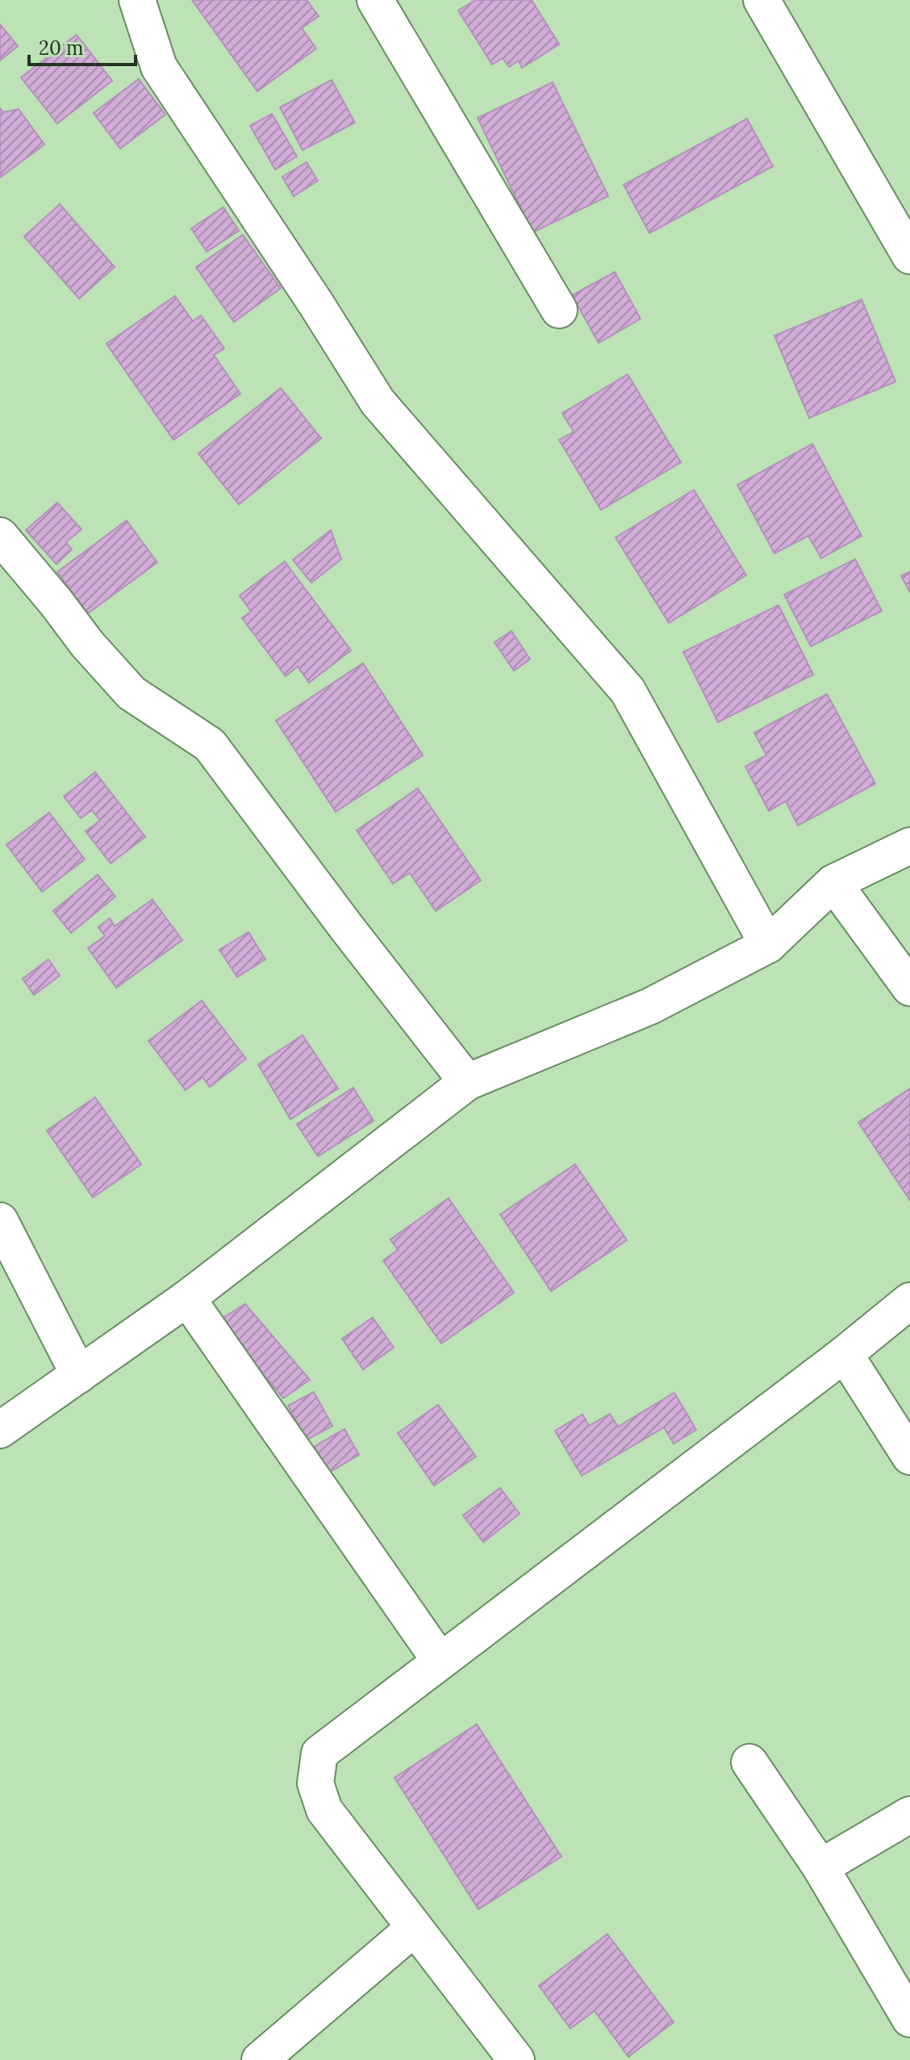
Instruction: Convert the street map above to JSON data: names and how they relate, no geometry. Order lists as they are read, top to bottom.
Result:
{
  "scale_bar": "20 m"
}
